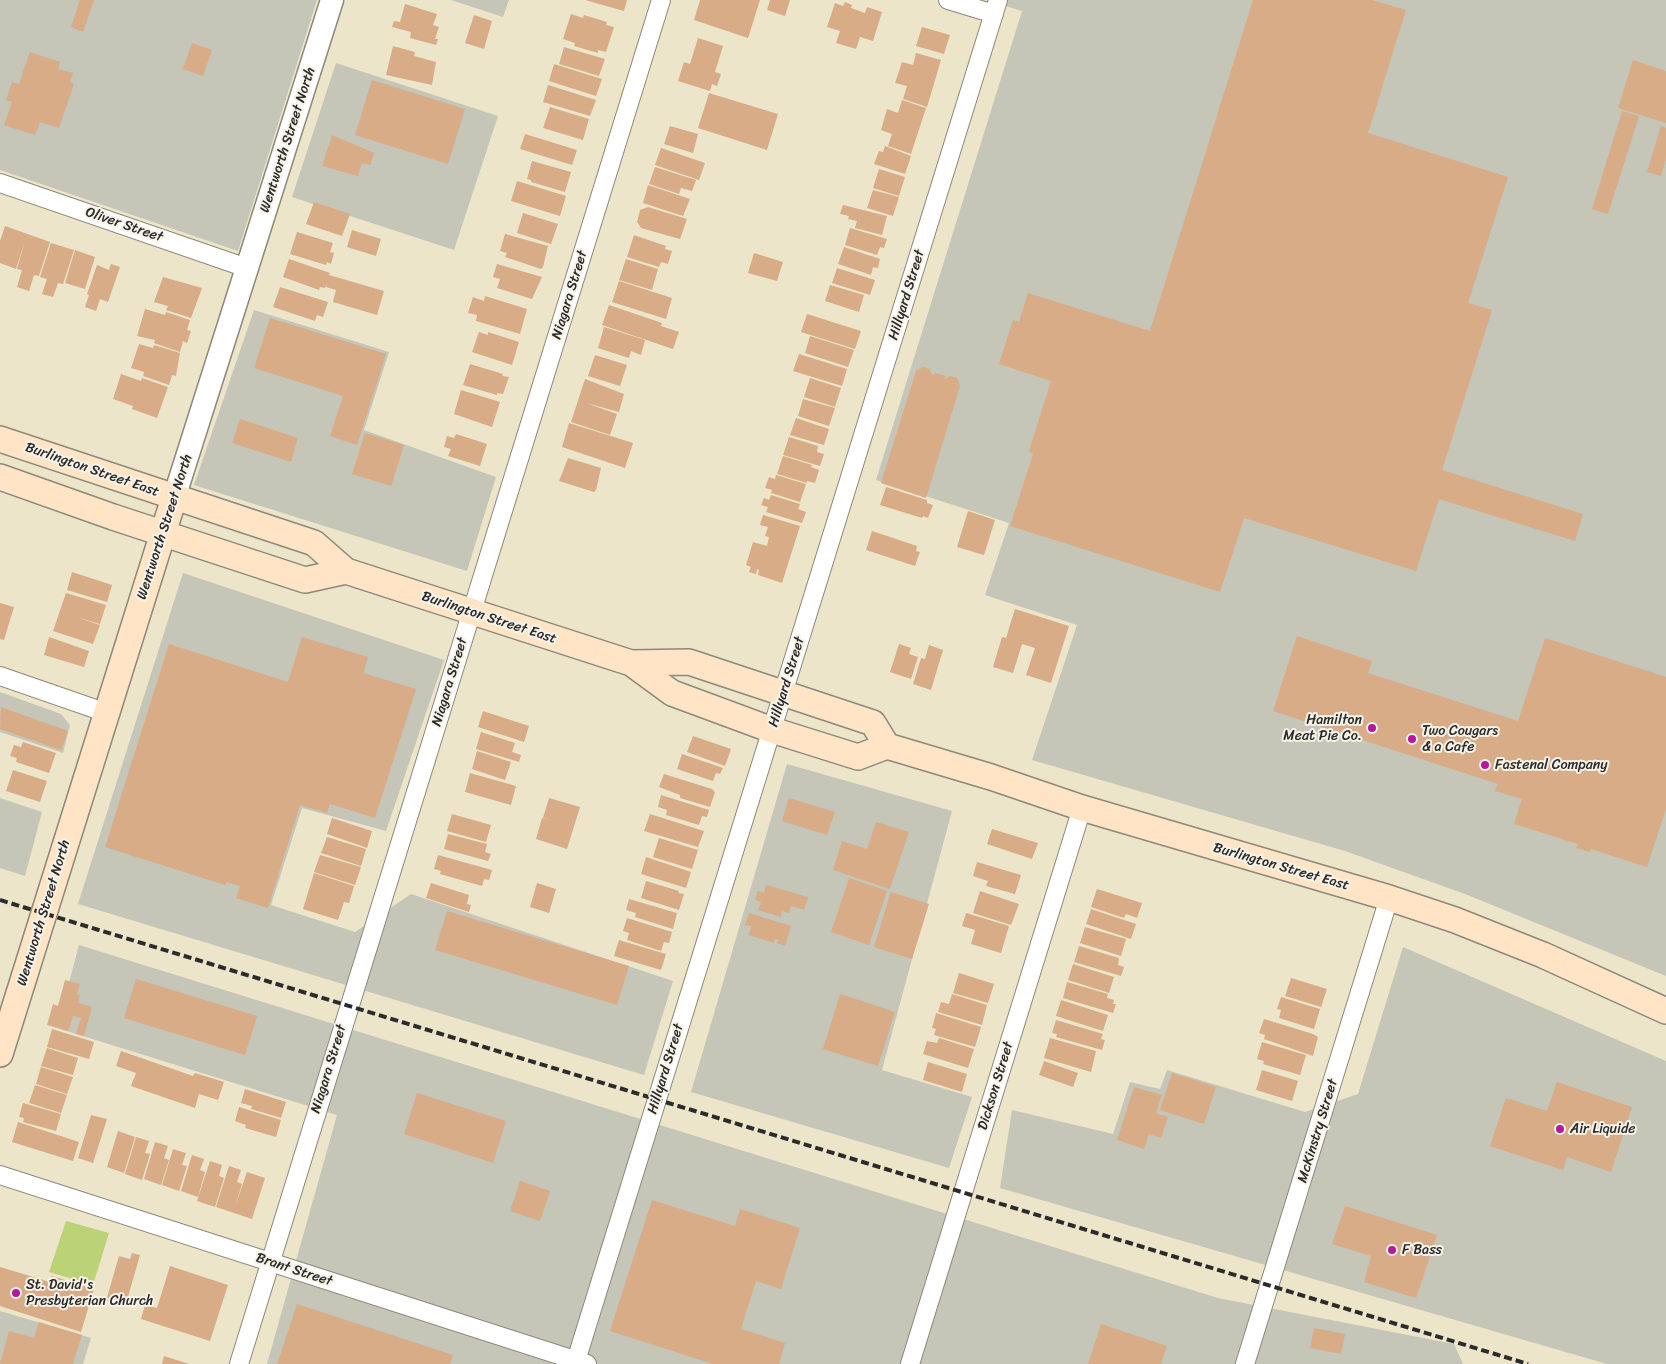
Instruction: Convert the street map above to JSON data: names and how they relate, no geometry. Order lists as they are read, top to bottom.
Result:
{
  "streets": {
    "main road": ["Wentworth Street North", "Burlington Street East"],
    "street": [
      "Oliver Street",
      "Niagara Street",
      "Hillyard Street",
      "Dickson Street",
      "McKinstry Street",
      "Brant Street"
    ]
  },
  "crossings": [
    ["Wentworth Street North", "Oliver Street"],
    ["Wentworth Street North", "Burlington Street East"],
    ["Niagara Street", "Burlington Street East"],
    ["Niagara Street", "Brant Street"],
    ["Hillyard Street", "Burlington Street East"],
    ["Hillyard Street", "Brant Street"],
    ["Burlington Street East", "Dickson Street"],
    ["Burlington Street East", "McKinstry Street"]
  ],
  "places": [
    "Hamilton Meat Pie Co.",
    "Two Cougars & a Cafe",
    "Fastenal Company",
    "Air Liquide",
    "F Bass",
    "St. David's Presbyterian Church"
  ]
}
